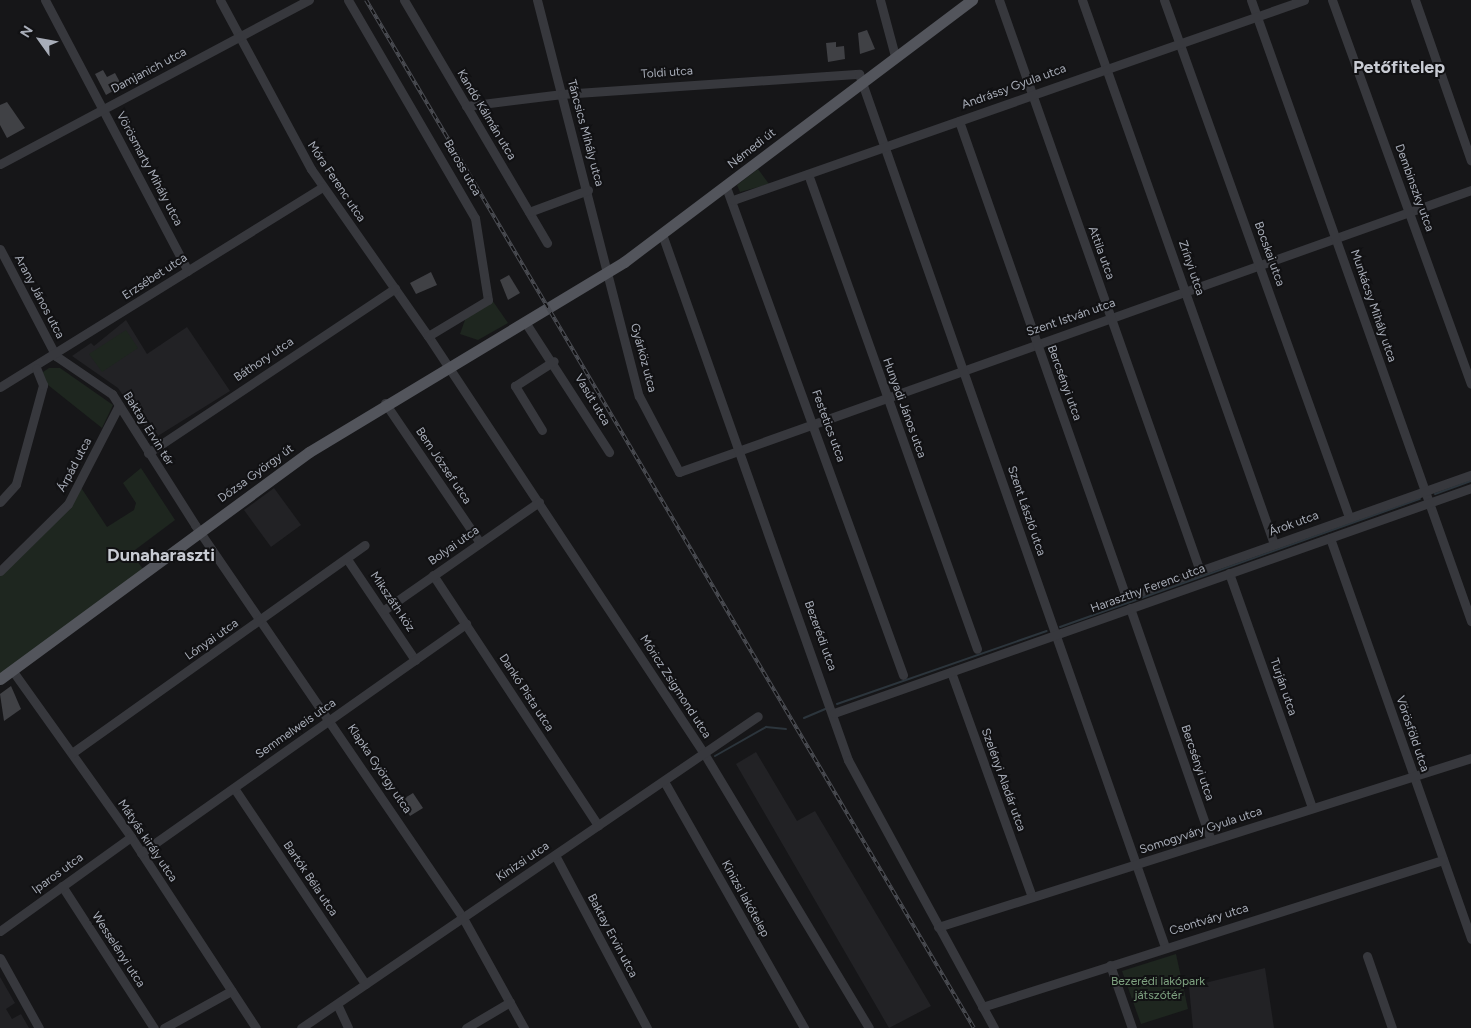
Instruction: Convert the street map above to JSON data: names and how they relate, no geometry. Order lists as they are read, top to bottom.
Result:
{
  "streets": {
    "main road": ["Némedi út", "Dózsa György út"],
    "street": [
      "Damjanich utca",
      "Toldi utca",
      "Andrássy Gyula utca",
      "Kandó Kálmán utca",
      "Táncsics Mihály utca",
      "Baross utca",
      "Vörösmarty Mihály utca",
      "Móra Ferenc utca",
      "Dembinszky utca",
      "Attila utca",
      "Bocskai utca",
      "Zrínyi utca",
      "Erzsébet utca",
      "Arany János utca",
      "Munkácsy Mihály utca",
      "Szent István utca",
      "Gyárköz utca",
      "Báthory utca",
      "Bercsényi utca",
      "Vasút utca",
      "Hunyadi János utca",
      "Festetics utca",
      "Baktay Ervin tér",
      "Árpád utca",
      "Bem József utca",
      "Szent László utca",
      "Árok utca",
      "Bolyai utca",
      "Haraszthy Ferenc utca",
      "Mikszáth köz",
      "Bezerédi utca",
      "Lónyai utca",
      "Móricz Zsigmond utca",
      "Turján utca",
      "Dankó Pista utca",
      "Semmelweis utca",
      "Vörösföld utca",
      "Klapka György utca",
      "Szelényi Aladár utca",
      "Somogyváry Gyula utca",
      "Mátyás király utca",
      "Kinizsi utca",
      "Iparos utca",
      "Bartók Béla utca",
      "Kinizsi lakótelep",
      "Csontváry utca",
      "Baktay Ervin utca",
      "Wesselényi utca"
    ]
  },
  "crossings": [
    ["Damjanich utca", "Vörösmarty Mihály utca"],
    ["Damjanich utca", "Móra Ferenc utca"],
    ["Toldi utca", "Kandó Kálmán utca"],
    ["Toldi utca", "Táncsics Mihály utca"],
    ["Toldi utca", "Némedi út"],
    ["Toldi utca", "Szent László utca"],
    ["Andrássy Gyula utca", "Attila utca"],
    ["Andrássy Gyula utca", "Bocskai utca"],
    ["Andrássy Gyula utca", "Zrínyi utca"],
    ["Andrássy Gyula utca", "Munkácsy Mihály utca"],
    ["Andrássy Gyula utca", "Bercsényi utca"],
    ["Andrássy Gyula utca", "Hunyadi János utca"],
    ["Andrássy Gyula utca", "Festetics utca"],
    ["Andrássy Gyula utca", "Szent László utca"],
    ["Táncsics Mihály utca", "Némedi út"],
    ["Táncsics Mihály utca", "Gyárköz utca"],
    ["Némedi út", "Gyárköz utca"],
    ["Némedi út", "Festetics utca"],
    ["Némedi út", "Dózsa György út"],
    ["Némedi út", "Szent László utca"],
    ["Némedi út", "Bezerédi utca"],
    ["Baross utca", "Móra Ferenc utca"],
    ["Vörösmarty Mihály utca", "Erzsébet utca"],
    ["Móra Ferenc utca", "Erzsébet utca"],
    ["Móra Ferenc utca", "Báthory utca"],
    ["Móra Ferenc utca", "Dózsa György út"],
    ["Móra Ferenc utca", "Móricz Zsigmond utca"],
    ["Dembinszky utca", "Szent István utca"],
    ["Attila utca", "Szent István utca"],
    ["Attila utca", "Árok utca"],
    ["Bocskai utca", "Szent István utca"],
    ["Bocskai utca", "Árok utca"],
    ["Zrínyi utca", "Szent István utca"],
    ["Zrínyi utca", "Árok utca"],
    ["Erzsébet utca", "Arany János utca"],
    ["Erzsébet utca", "Baktay Ervin tér"],
    ["Arany János utca", "Baktay Ervin tér"],
    ["Munkácsy Mihály utca", "Szent István utca"],
    ["Munkácsy Mihály utca", "Árok utca"],
    ["Munkácsy Mihály utca", "Haraszthy Ferenc utca"],
    ["Szent István utca", "Gyárköz utca"],
    ["Szent István utca", "Bercsényi utca"],
    ["Szent István utca", "Hunyadi János utca"],
    ["Szent István utca", "Festetics utca"],
    ["Szent István utca", "Szent László utca"],
    ["Szent István utca", "Bezerédi utca"],
    ["Báthory utca", "Baktay Ervin tér"],
    ["Bercsényi utca", "Árok utca"],
    ["Bercsényi utca", "Haraszthy Ferenc utca"],
    ["Bercsényi utca", "Somogyváry Gyula utca"],
    ["Vasút utca", "Dózsa György út"],
    ["Baktay Ervin tér", "Árpád utca"],
    ["Baktay Ervin tér", "Dózsa György út"],
    ["Baktay Ervin tér", "Klapka György utca"],
    ["Bem József utca", "Dózsa György út"],
    ["Bem József utca", "Bolyai utca"],
    ["Dózsa György út", "Móricz Zsigmond utca"],
    ["Dózsa György út", "Klapka György utca"],
    ["Dózsa György út", "Mátyás király utca"],
    ["Szent László utca", "Haraszthy Ferenc utca"],
    ["Szent László utca", "Somogyváry Gyula utca"],
    ["Szent László utca", "Csontváry utca"],
    ["Bolyai utca", "Mikszáth köz"],
    ["Bolyai utca", "Móricz Zsigmond utca"],
    ["Bolyai utca", "Dankó Pista utca"],
    ["Haraszthy Ferenc utca", "Bezerédi utca"],
    ["Haraszthy Ferenc utca", "Turján utca"],
    ["Haraszthy Ferenc utca", "Vörösföld utca"],
    ["Haraszthy Ferenc utca", "Szelényi Aladár utca"],
    ["Mikszáth köz", "Lónyai utca"],
    ["Mikszáth köz", "Semmelweis utca"],
    ["Bezerédi utca", "Somogyváry Gyula utca"],
    ["Bezerédi utca", "Csontváry utca"],
    ["Lónyai utca", "Klapka György utca"],
    ["Lónyai utca", "Mátyás király utca"],
    ["Móricz Zsigmond utca", "Kinizsi utca"],
    ["Turján utca", "Somogyváry Gyula utca"],
    ["Dankó Pista utca", "Semmelweis utca"],
    ["Dankó Pista utca", "Kinizsi utca"],
    ["Semmelweis utca", "Klapka György utca"],
    ["Semmelweis utca", "Mátyás király utca"],
    ["Semmelweis utca", "Bartók Béla utca"],
    ["Vörösföld utca", "Somogyváry Gyula utca"],
    ["Vörösföld utca", "Csontváry utca"],
    ["Klapka György utca", "Kinizsi utca"],
    ["Szelényi Aladár utca", "Somogyváry Gyula utca"],
    ["Mátyás király utca", "Iparos utca"],
    ["Kinizsi utca", "Bartók Béla utca"],
    ["Kinizsi utca", "Kinizsi lakótelep"],
    ["Kinizsi utca", "Baktay Ervin utca"],
    ["Iparos utca", "Wesselényi utca"]
  ],
  "districts": ["Petőfitelep", "Dunaharaszti"],
  "parks": ["Bezerédi lakópark játszótér"],
  "north": "top left"
}
